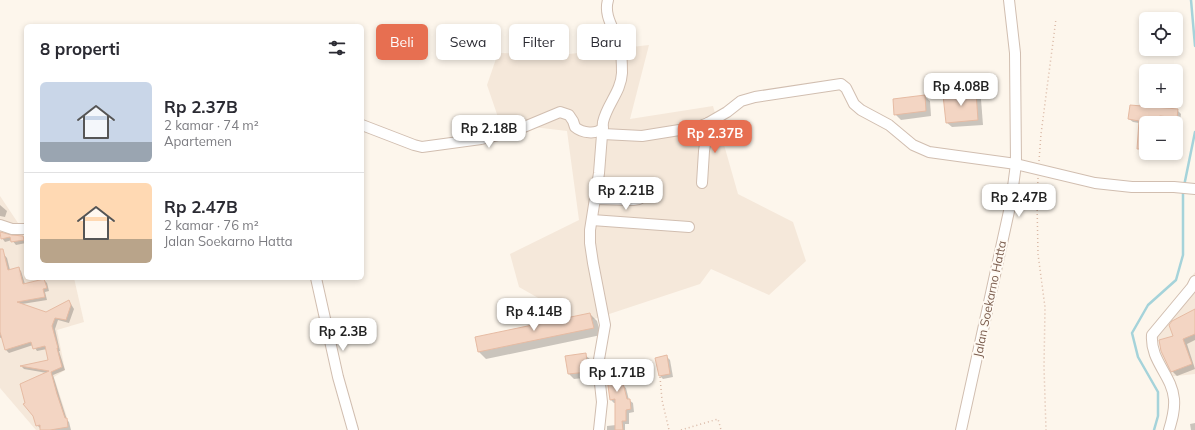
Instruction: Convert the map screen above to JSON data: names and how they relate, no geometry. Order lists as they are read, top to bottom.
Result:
{
  "streets": {
    "street": ["Jalan Soekarno Hatta"]
  },
  "page": {
    "map_buttons": ["+", "−"],
    "chip": [
      "Beli",
      "Sewa",
      "Filter",
      "Baru"
    ],
    "heading": "8 properti",
    "list": [
      {
        "name": "Rp 2.37B",
        "note": "2 kamar · 74 m² · Apartemen"
      },
      {
        "name": "Rp 2.47B",
        "note": "2 kamar · 76 m² · Jalan Soekarno Hatta"
      }
    ],
    "price": [
      "Rp 4.08B",
      "Rp 2.18B",
      "Rp 2.37B",
      "Rp 2.21B",
      "Rp 2.47B",
      "Rp 4.14B",
      "Rp 2.3B",
      "Rp 1.71B"
    ]
  }
}
